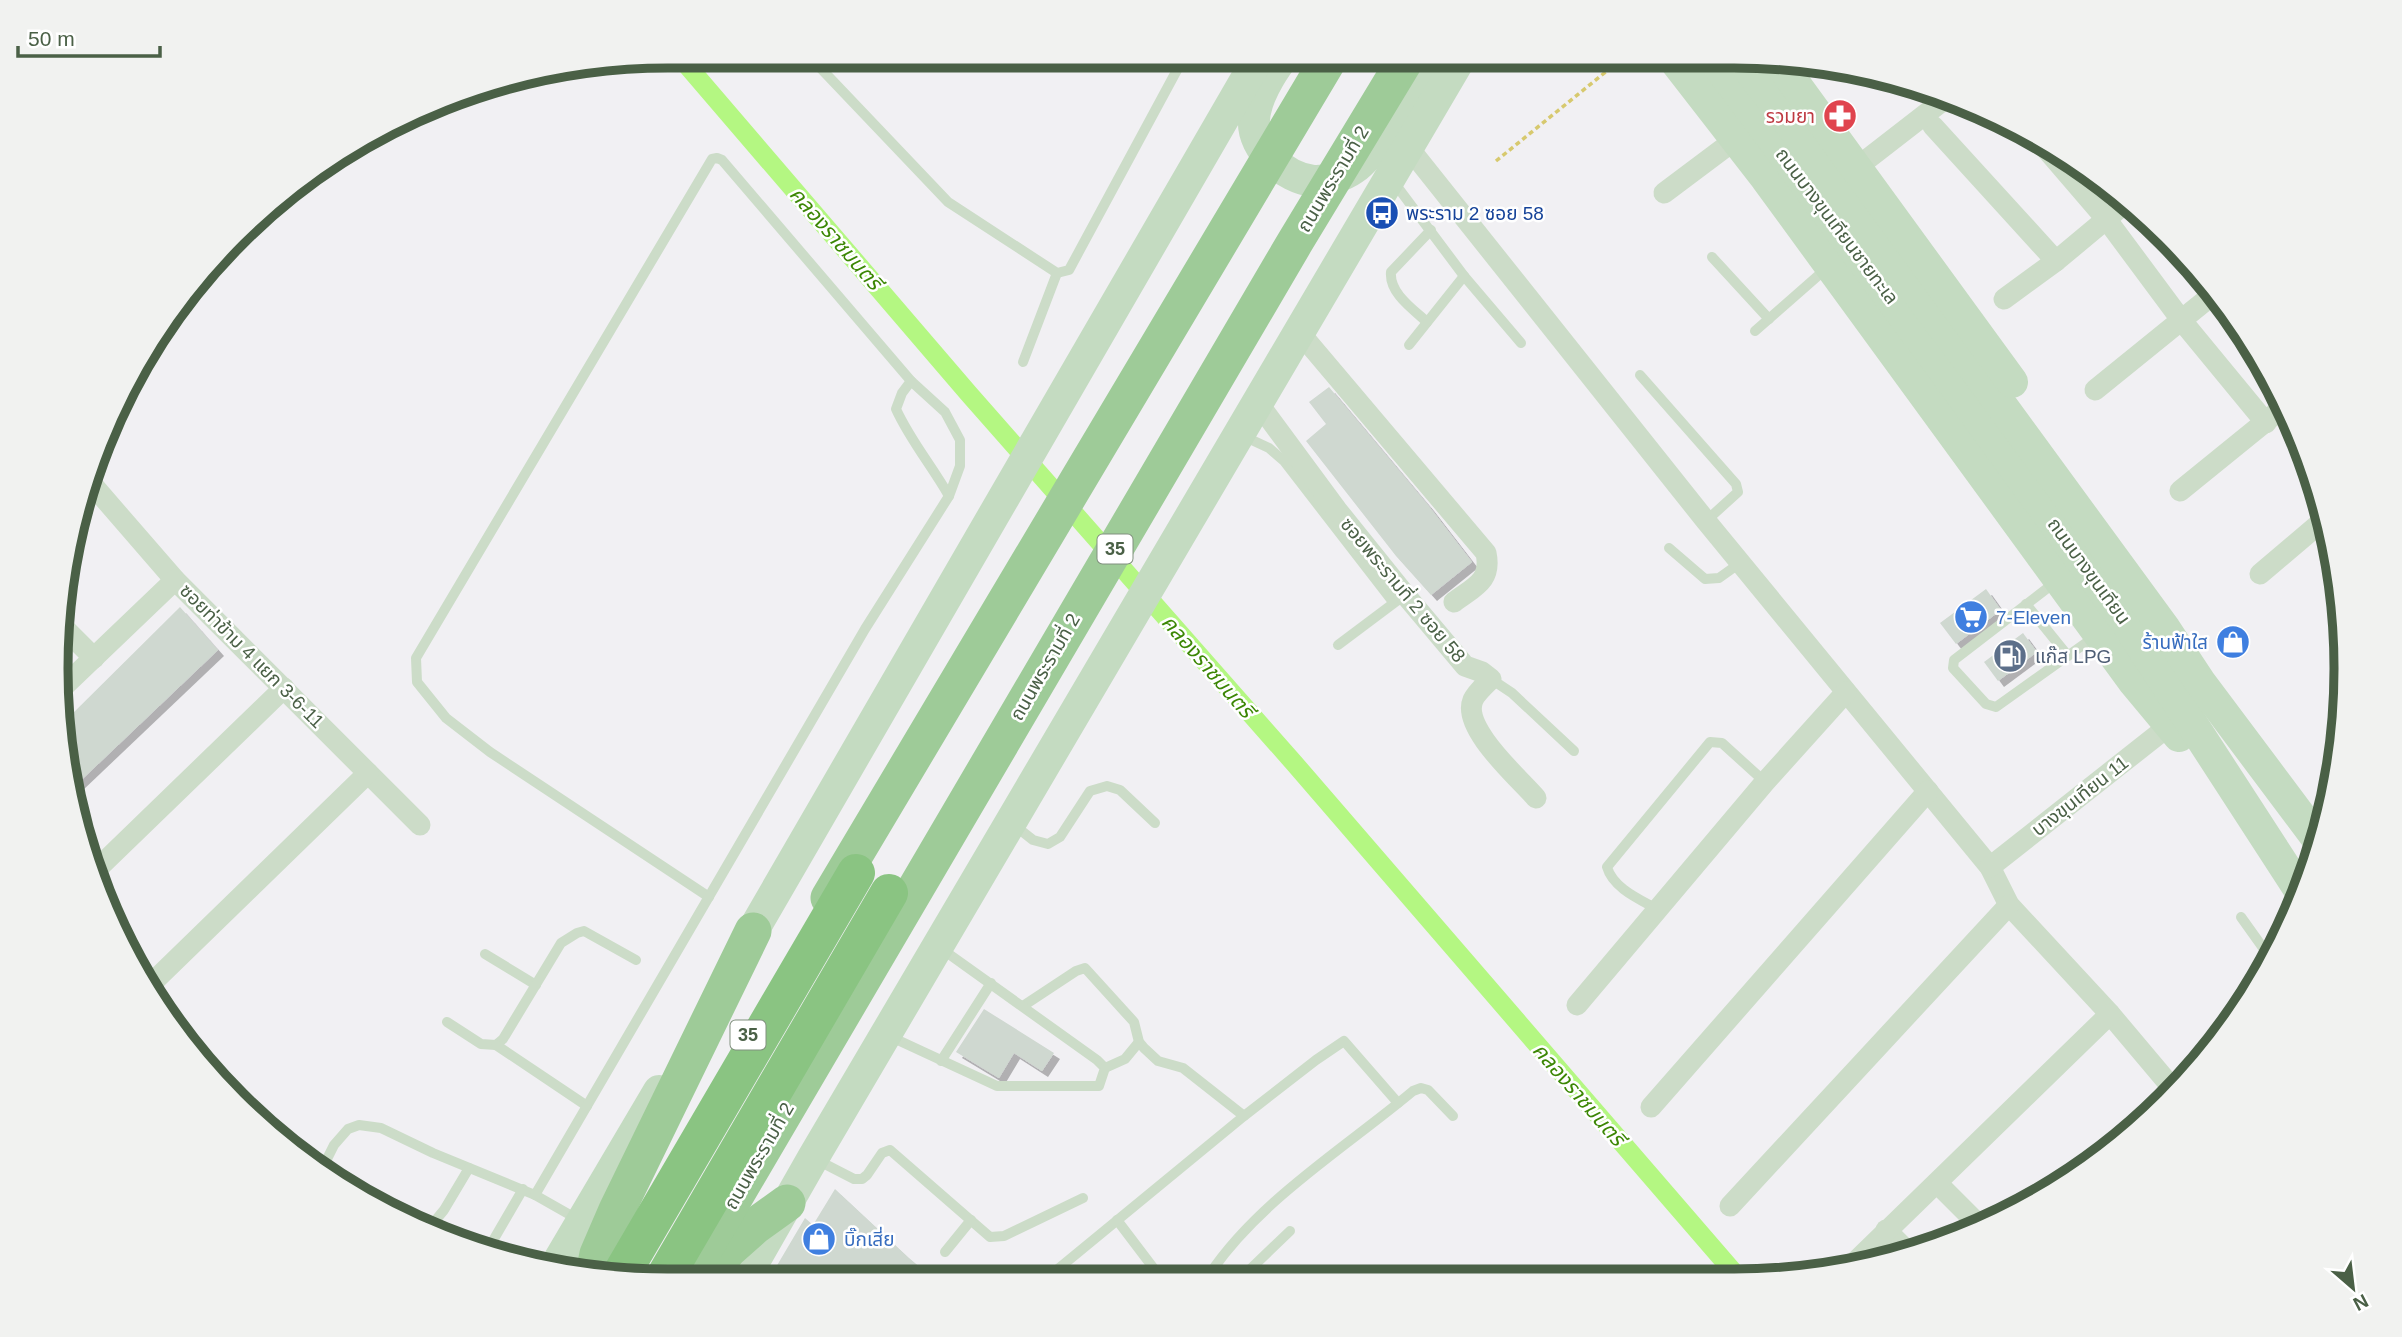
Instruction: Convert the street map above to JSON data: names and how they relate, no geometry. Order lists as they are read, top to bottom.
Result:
{
  "streets": {
    "highway": ["ถนนพระรามที่ 2", "35"],
    "main road": ["ถนนบางขุนเทียนชายทะเล", "ถนนบางขุนเทียน"],
    "street": ["ซอยพระรามที่ 2 ซอย 58", "ซอยท่าข้าม 4 แยก 3-6-11", "บางขุนเทียน 11"]
  },
  "crossings": [
    ["ถนนบางขุนเทียนชายทะเล", "ถนนบางขุนเทียน"],
    ["35", "ซอยพระรามที่ 2 ซอย 58"]
  ],
  "water": ["คลองราชมนตรี"],
  "places": {
    "pharmacy": ["รวมยา"],
    "bus stop": ["พระราม 2 ซอย 58"],
    "supermarket": ["7-Eleven"],
    "shop": ["ร้านฟ้าใส", "บิ๊กเสี่ย"],
    "fuel station": ["แก๊ส LPG"]
  },
  "scale_bar": "50 m",
  "north": "bottom right"
}
